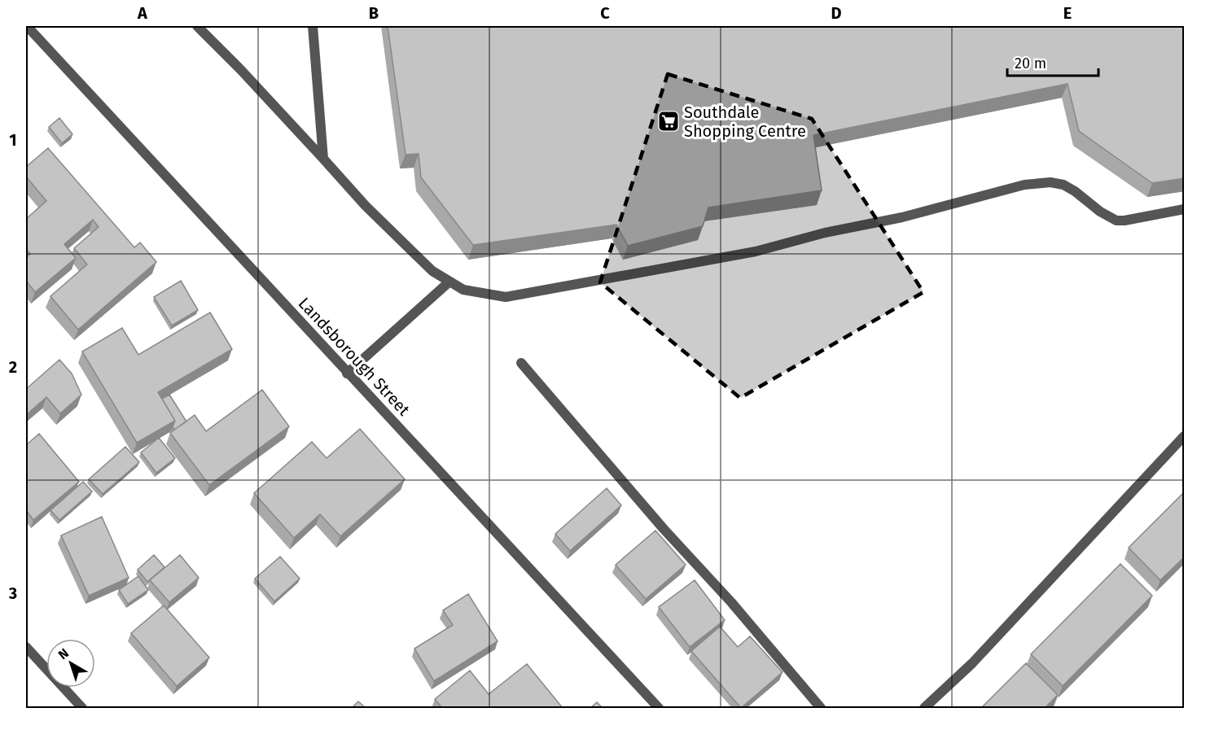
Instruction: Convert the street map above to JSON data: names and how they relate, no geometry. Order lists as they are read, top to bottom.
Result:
{
  "streets": {
    "street": ["Landsborough Street"]
  },
  "places": {
    "supermarket": ["Southdale Shopping Centre"]
  },
  "scale_bar": "20 m",
  "north": "top left",
  "grid": {
    "columns": [
      "A",
      "B",
      "C",
      "D",
      "E"
    ],
    "rows": ["1", "2", "3"]
  }
}
